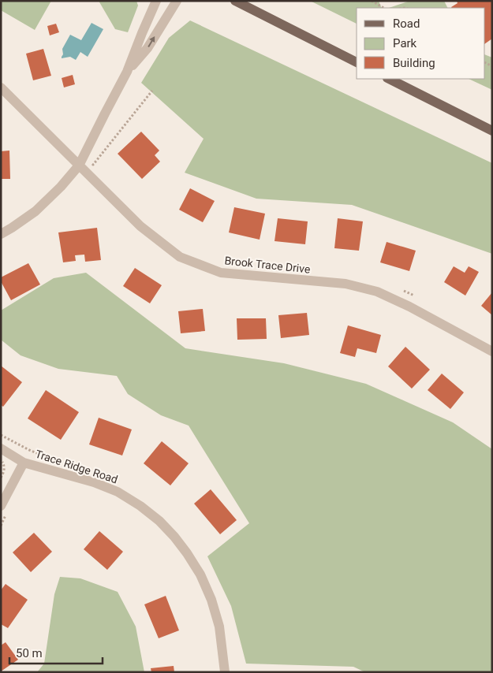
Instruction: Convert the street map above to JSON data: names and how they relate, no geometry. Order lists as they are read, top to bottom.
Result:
{
  "streets": {
    "street": ["Brook Trace Drive", "Trace Ridge Road"]
  },
  "legend": ["Road", "Park", "Building"],
  "scale_bar": "50 m"
}
